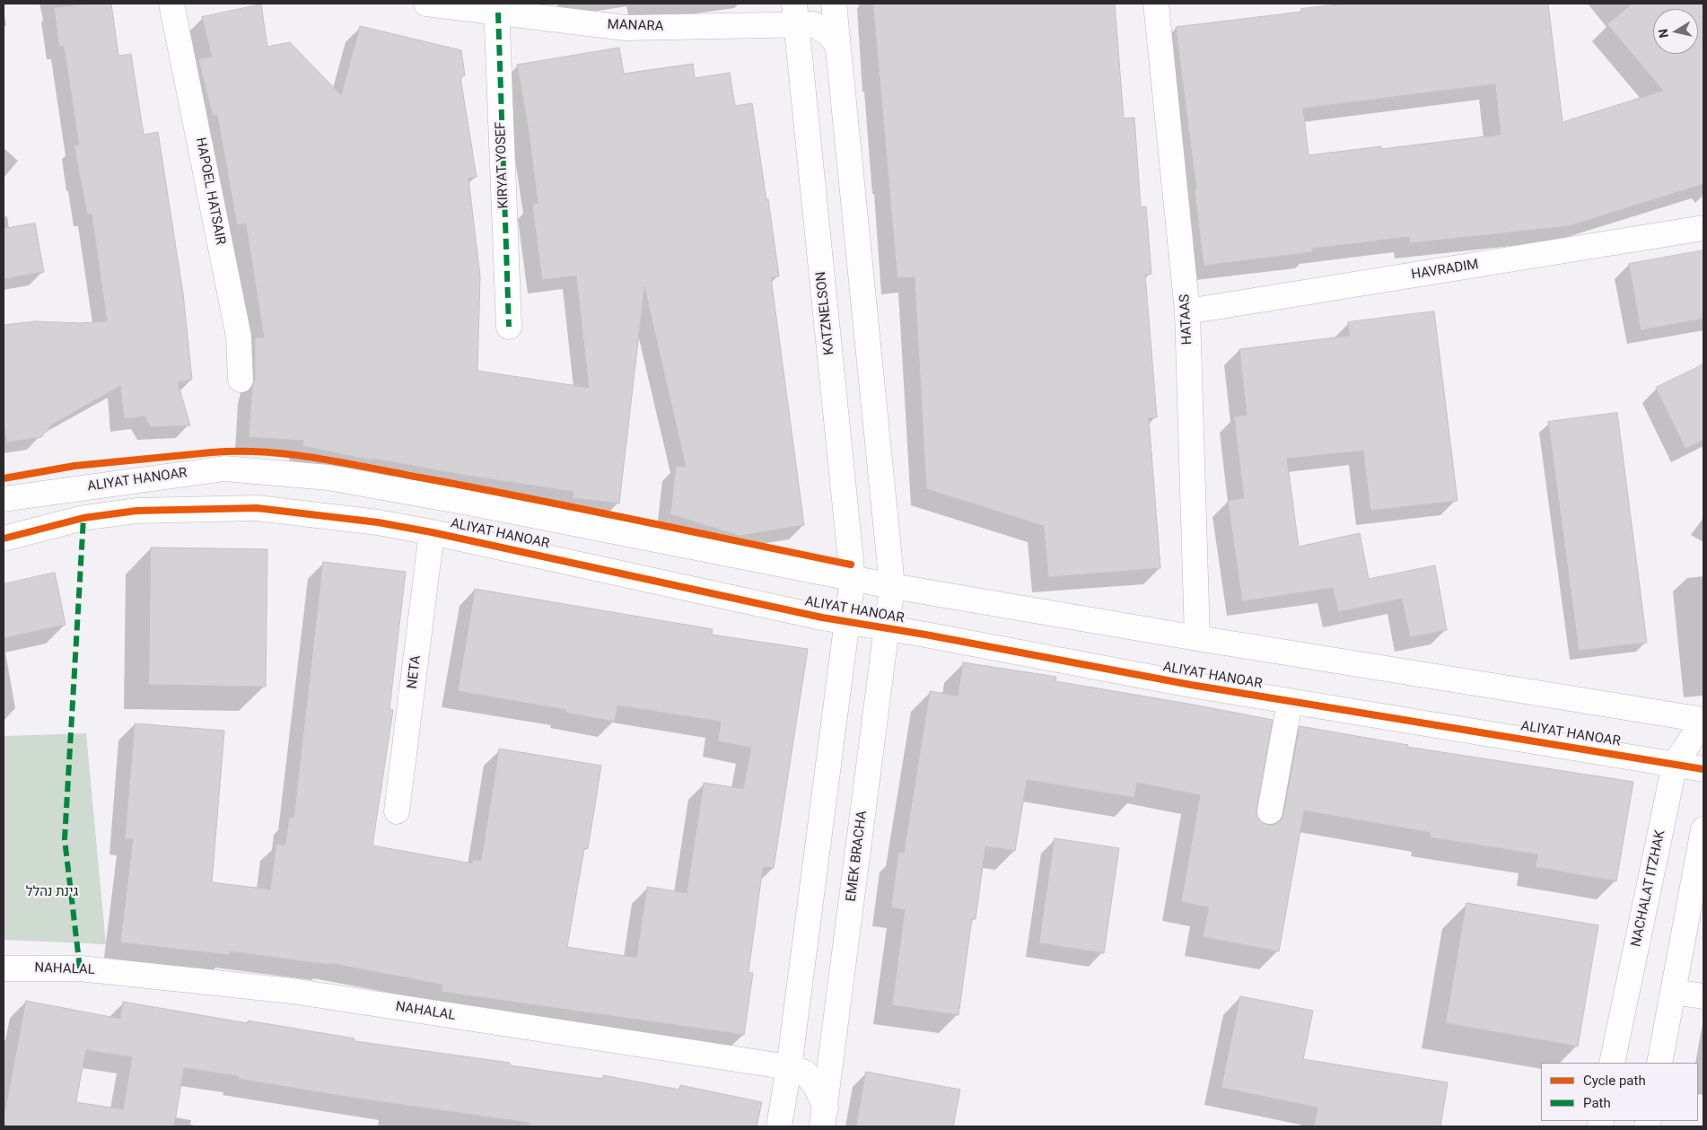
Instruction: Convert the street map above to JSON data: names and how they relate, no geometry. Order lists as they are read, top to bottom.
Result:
{
  "streets": {
    "street": [
      "MANARA",
      "KIRYAT YOSEF",
      "HAPOEL HATSAIR",
      "HAVRADIM",
      "KATZNELSON",
      "HATAAS",
      "ALIYAT HANOAR",
      "NETA",
      "EMEK BRACHA",
      "NACHALAT ITZHAK",
      "NAHALAL"
    ]
  },
  "crossings": [
    ["MANARA", "KIRYAT YOSEF"],
    ["MANARA", "KATZNELSON"],
    ["HAVRADIM", "HATAAS"],
    ["KATZNELSON", "ALIYAT HANOAR"],
    ["HATAAS", "ALIYAT HANOAR"],
    ["ALIYAT HANOAR", "NETA"],
    ["ALIYAT HANOAR", "EMEK BRACHA"],
    ["ALIYAT HANOAR", "NACHALAT ITZHAK"],
    ["EMEK BRACHA", "NAHALAL"]
  ],
  "parks": ["גינת נהלל"],
  "legend": ["Cycle path", "Path"],
  "north": "left"
}
